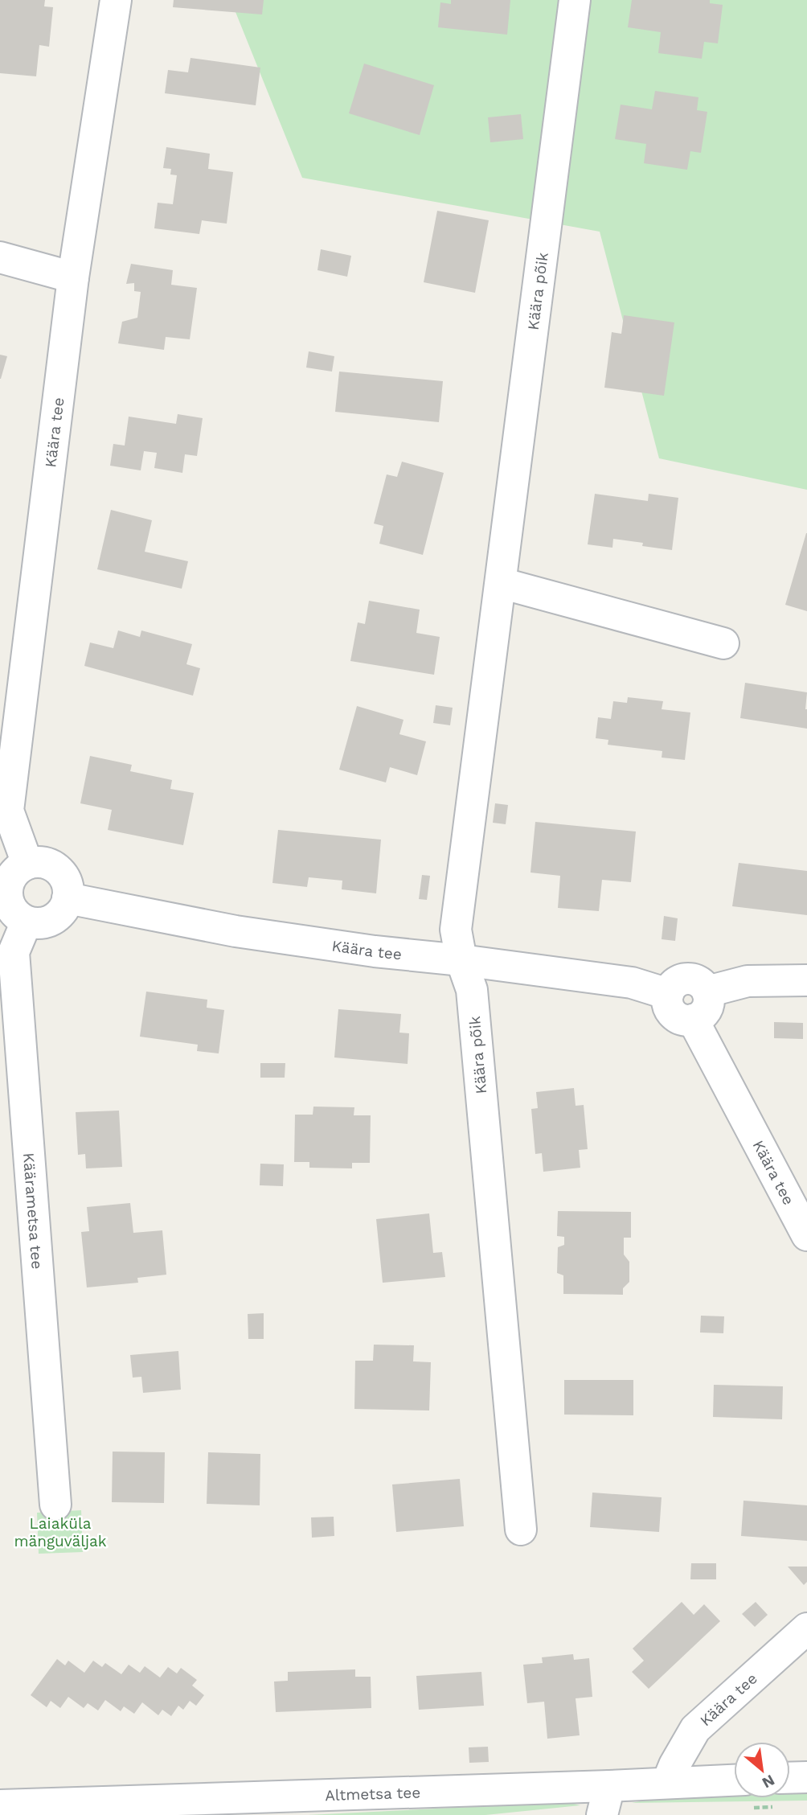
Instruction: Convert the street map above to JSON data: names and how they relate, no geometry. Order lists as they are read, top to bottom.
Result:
{
  "streets": {
    "street": [
      "Käära põik",
      "Käära tee",
      "Käärametsa tee",
      "Altmetsa tee"
    ]
  },
  "crossings": [
    ["Käära põik", "Käära tee"],
    ["Käära tee", "Käärametsa tee"],
    ["Käära tee", "Altmetsa tee"]
  ],
  "parks": ["Laiaküla mänguväljak"],
  "north": "bottom right"
}
